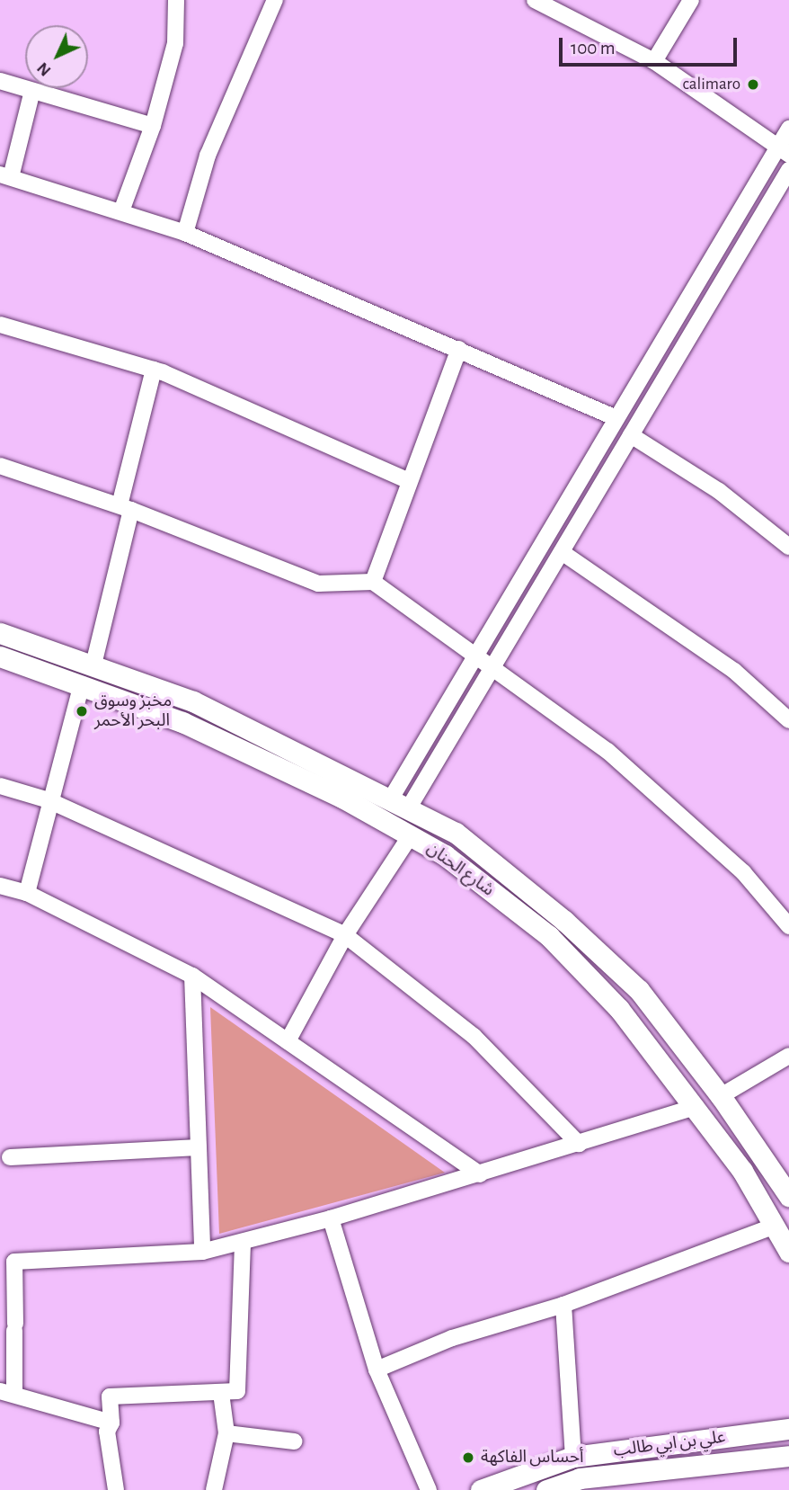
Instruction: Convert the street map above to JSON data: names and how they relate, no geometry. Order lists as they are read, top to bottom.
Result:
{
  "streets": {
    "main road": ["شارع الحنان", "علي بن ابي طالب"]
  },
  "places": ["calimaro", "مخبز وسوق البحر الأحمر", "أحساس الفاكهة"],
  "scale_bar": "100 m",
  "north": "bottom left"
}
